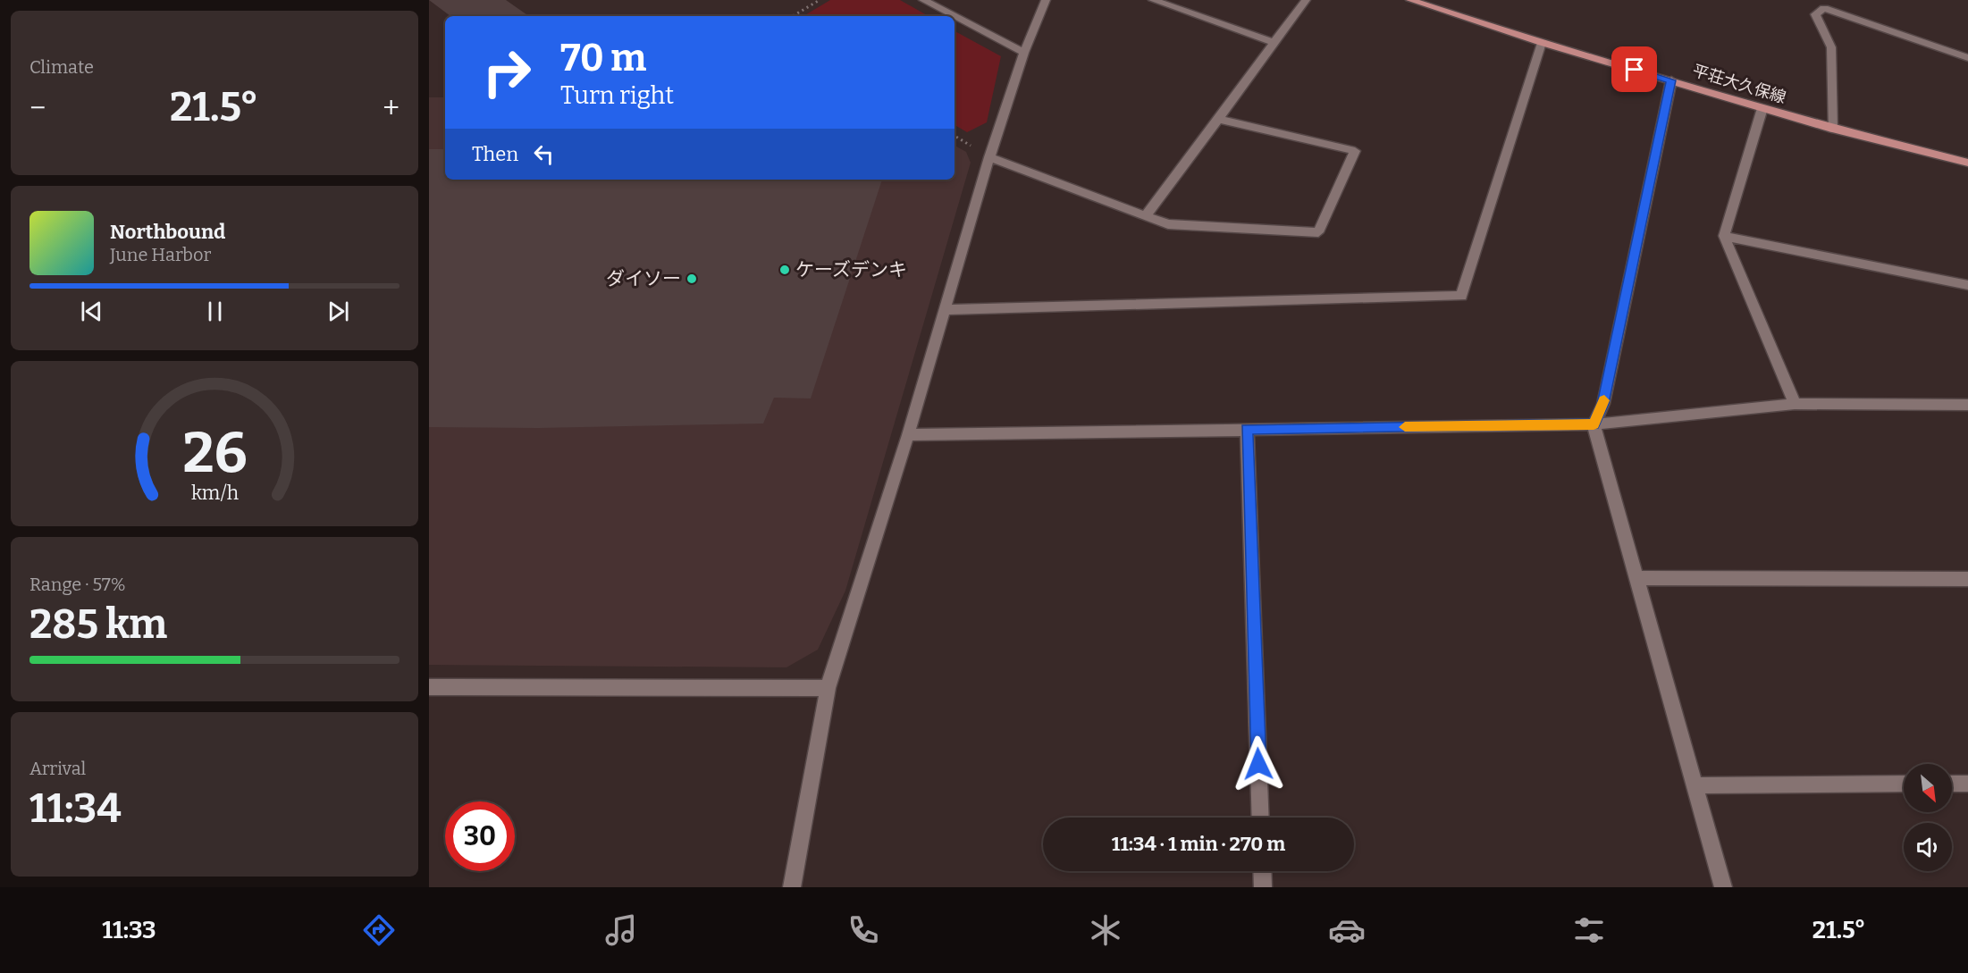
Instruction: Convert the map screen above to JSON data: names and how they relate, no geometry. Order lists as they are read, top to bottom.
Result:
{
  "streets": {
    "main road": ["平荘大久保線"]
  },
  "places": ["ケーズデンキ", "ダイソー"],
  "north": "bottom right",
  "page": {
    "tile": [
      "Climate",
      ["Range · 57%", "285 km"],
      ["Arrival", "11:34"]
    ],
    "turn": ["70 m", "Turn right"],
    "heat": ["−", "21.5°", "+"],
    "then": "Then",
    "song": ["Northbound", "June Harbor"],
    "limit": "30",
    "trip": "11:34 · 1 min · 270 m",
    "tabs": ["11:33", "21.5°"],
    "gauge": ["26", "km/h"]
  }
}
